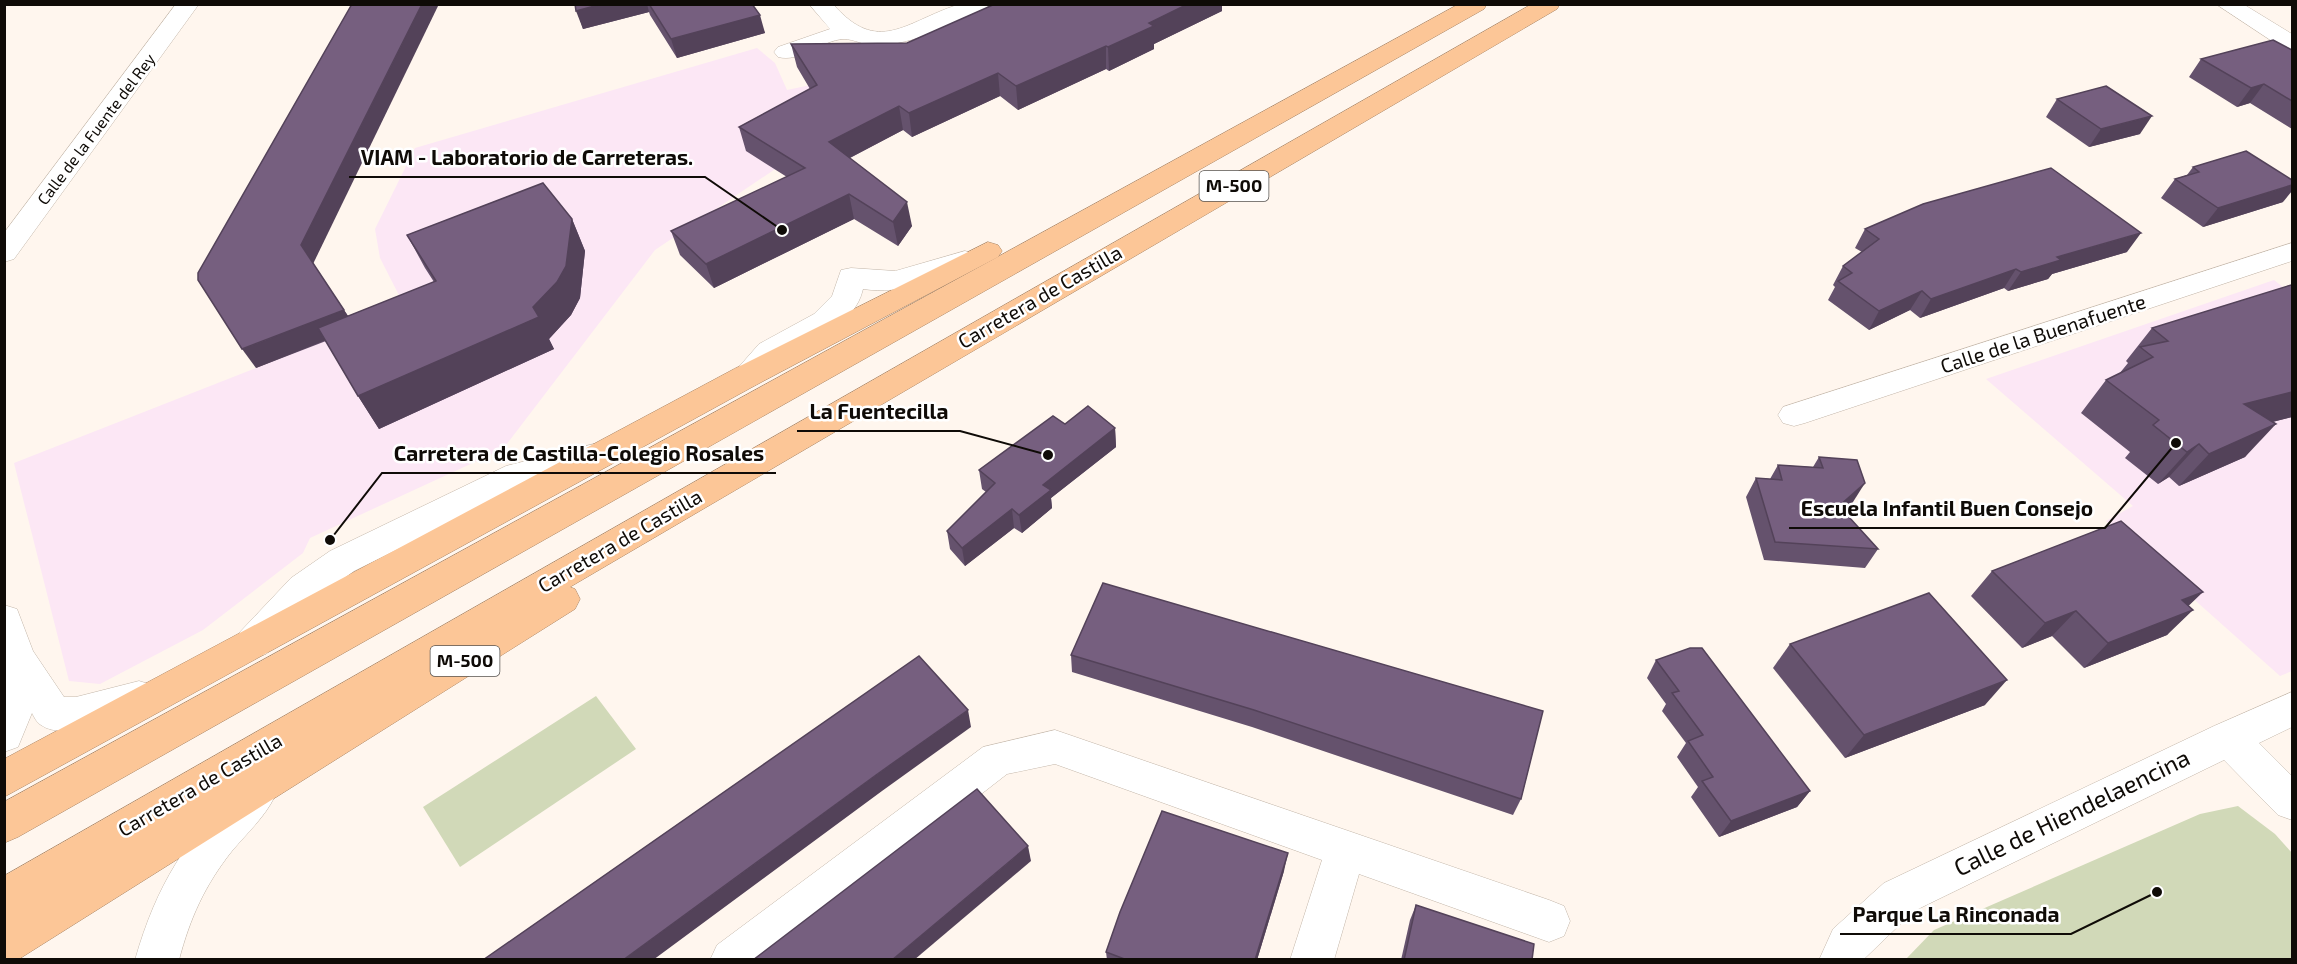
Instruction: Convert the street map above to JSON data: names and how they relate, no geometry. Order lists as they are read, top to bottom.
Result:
{
  "streets": {
    "highway": ["M-500", "Carretera de Castilla"],
    "street": ["Calle de la Fuente del Rey", "Calle de la Buenafuente", "Calle de Hiendelaencina"]
  },
  "crossings": [
    ["M-500", "Carretera de Castilla"]
  ],
  "places": [
    "VIAM - Laboratorio de Carreteras.",
    "Escuela Infantil Buen Consejo",
    "La Fuentecilla",
    "Carretera de Castilla-Colegio Rosales",
    "Parque La Rinconada"
  ]
}
